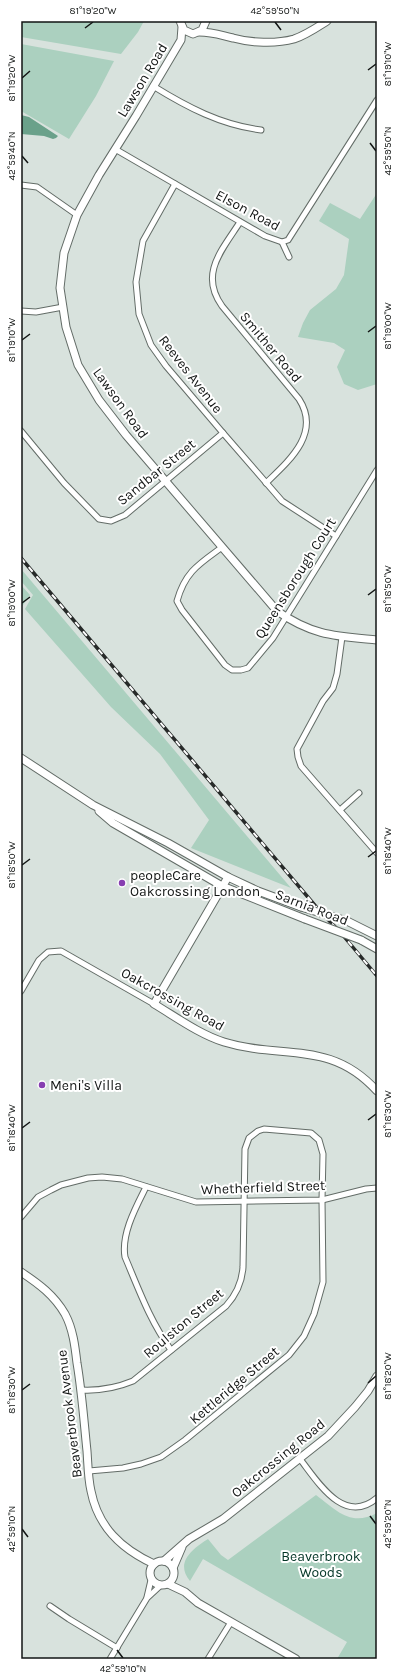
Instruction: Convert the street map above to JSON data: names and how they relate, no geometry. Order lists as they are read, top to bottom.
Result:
{
  "streets": {
    "street": [
      "Lawson Road",
      "Elson Road",
      "Smither Road",
      "Reeves Avenue",
      "Sandbar Street",
      "Queensborough Court",
      "Sarnia Road",
      "Oakcrossing Road",
      "Whetherfield Street",
      "Roulston Street",
      "Kettleridge Street",
      "Beaverbrook Avenue"
    ]
  },
  "crossings": [
    ["Lawson Road", "Elson Road"],
    ["Lawson Road", "Sandbar Street"],
    ["Lawson Road", "Queensborough Court"],
    ["Elson Road", "Smither Road"],
    ["Elson Road", "Reeves Avenue"],
    ["Smither Road", "Reeves Avenue"],
    ["Reeves Avenue", "Sandbar Street"],
    ["Reeves Avenue", "Queensborough Court"],
    ["Oakcrossing Road", "Beaverbrook Avenue"],
    ["Whetherfield Street", "Roulston Street"],
    ["Whetherfield Street", "Kettleridge Street"],
    ["Roulston Street", "Kettleridge Street"],
    ["Roulston Street", "Beaverbrook Avenue"],
    ["Kettleridge Street", "Beaverbrook Avenue"]
  ],
  "parks": ["Beaverbrook Woods"],
  "places": ["peopleCare Oakcrossing London", "Meni's Villa"],
  "coordinates": [
    "81°19'20\"W",
    "42°59'50\"N",
    "81°19'10\"W",
    "42°59'40\"N",
    "81°19'00\"W",
    "81°18'50\"W",
    "81°18'40\"W",
    "81°18'30\"W",
    "81°18'20\"W",
    "42°59'20\"N",
    "42°59'10\"N"
  ]
}
